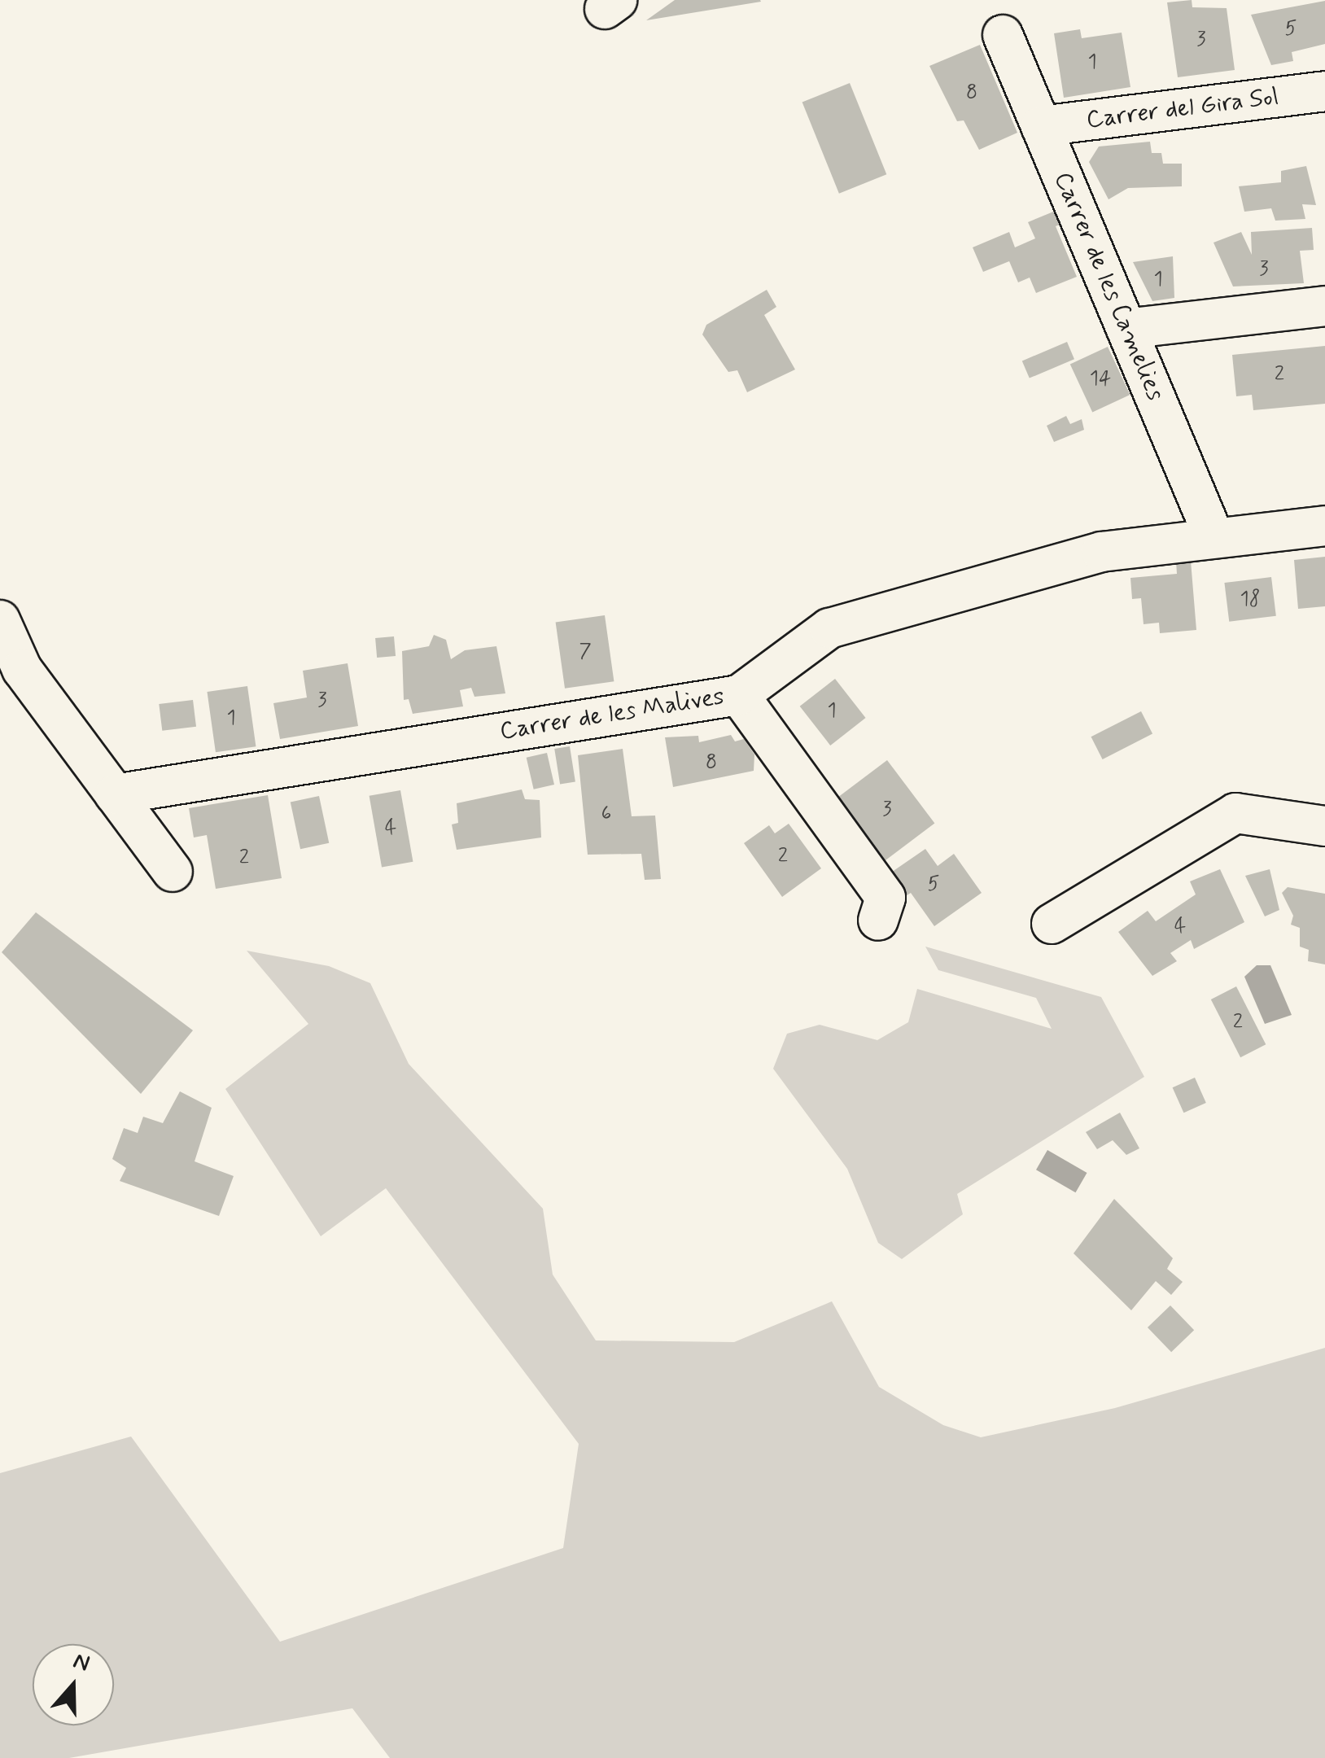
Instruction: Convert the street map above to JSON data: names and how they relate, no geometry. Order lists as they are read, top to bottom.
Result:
{
  "streets": {
    "street": ["Carrer del Gira Sol", "Carrer de les Camelies", "Carrer de les Malives"]
  },
  "crossings": [
    ["Carrer del Gira Sol", "Carrer de les Camelies"],
    ["Carrer de les Camelies", "Carrer de les Malives"]
  ],
  "house_numbers": [
    "5",
    "3",
    "1",
    "8",
    "3",
    "1",
    "2",
    "14",
    "18",
    "7",
    "3",
    "1",
    "1",
    "8",
    "3",
    "6",
    "4",
    "2",
    "2",
    "5",
    "4",
    "2"
  ],
  "north": "top"
}
